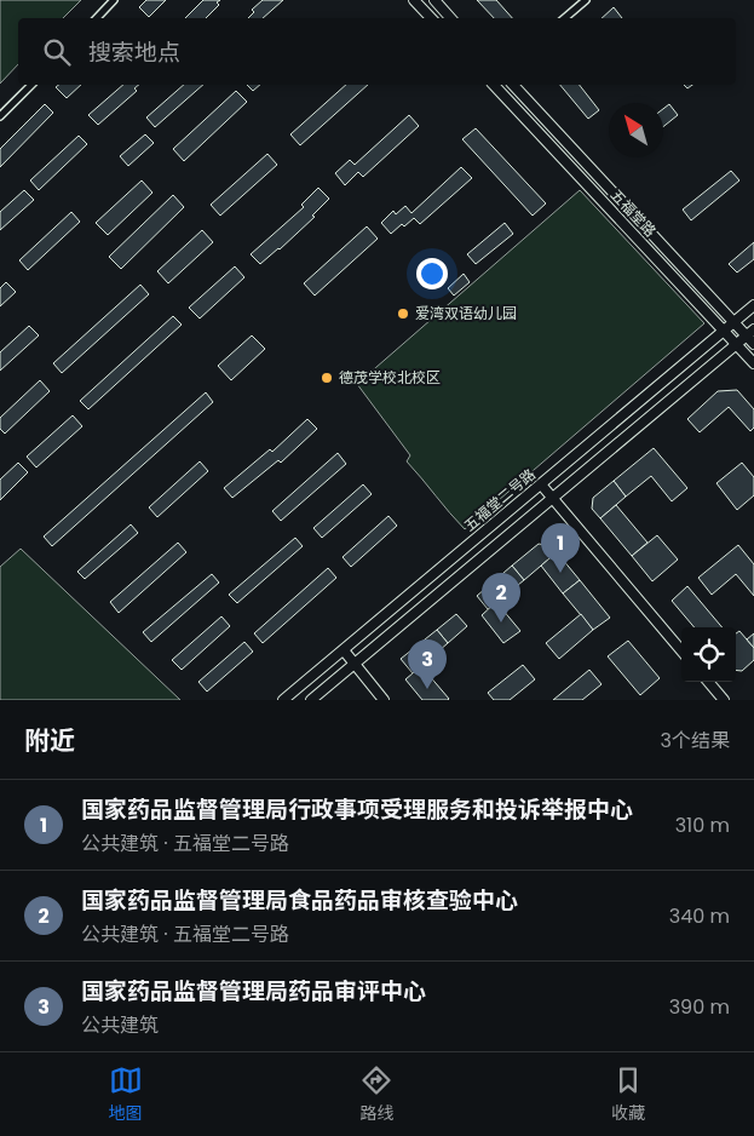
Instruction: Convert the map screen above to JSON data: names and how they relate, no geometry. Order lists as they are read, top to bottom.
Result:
{
  "streets": {
    "main road": ["五福堂路", "五福堂二号路"]
  },
  "crossings": [
    ["五福堂路", "五福堂二号路"]
  ],
  "places": ["爱湾双语幼儿园", "德茂学校北校区"],
  "north": "top left",
  "page": {
    "search": "搜索地点",
    "pins": ["1", "2", "3"],
    "heading": ["附近", "3个结果"],
    "list": [
      {
        "mark": "1",
        "name": "国家药品监督管理局行政事项受理服务和投诉举报中心",
        "note": "公共建筑 · 五福堂二号路",
        "value": "310 m"
      },
      {
        "mark": "2",
        "name": "国家药品监督管理局食品药品审核查验中心",
        "note": "公共建筑 · 五福堂二号路",
        "value": "340 m"
      },
      {
        "mark": "3",
        "name": "国家药品监督管理局药品审评中心",
        "note": "公共建筑",
        "value": "390 m"
      }
    ],
    "nav": ["地图", "路线", "收藏"]
  }
}
